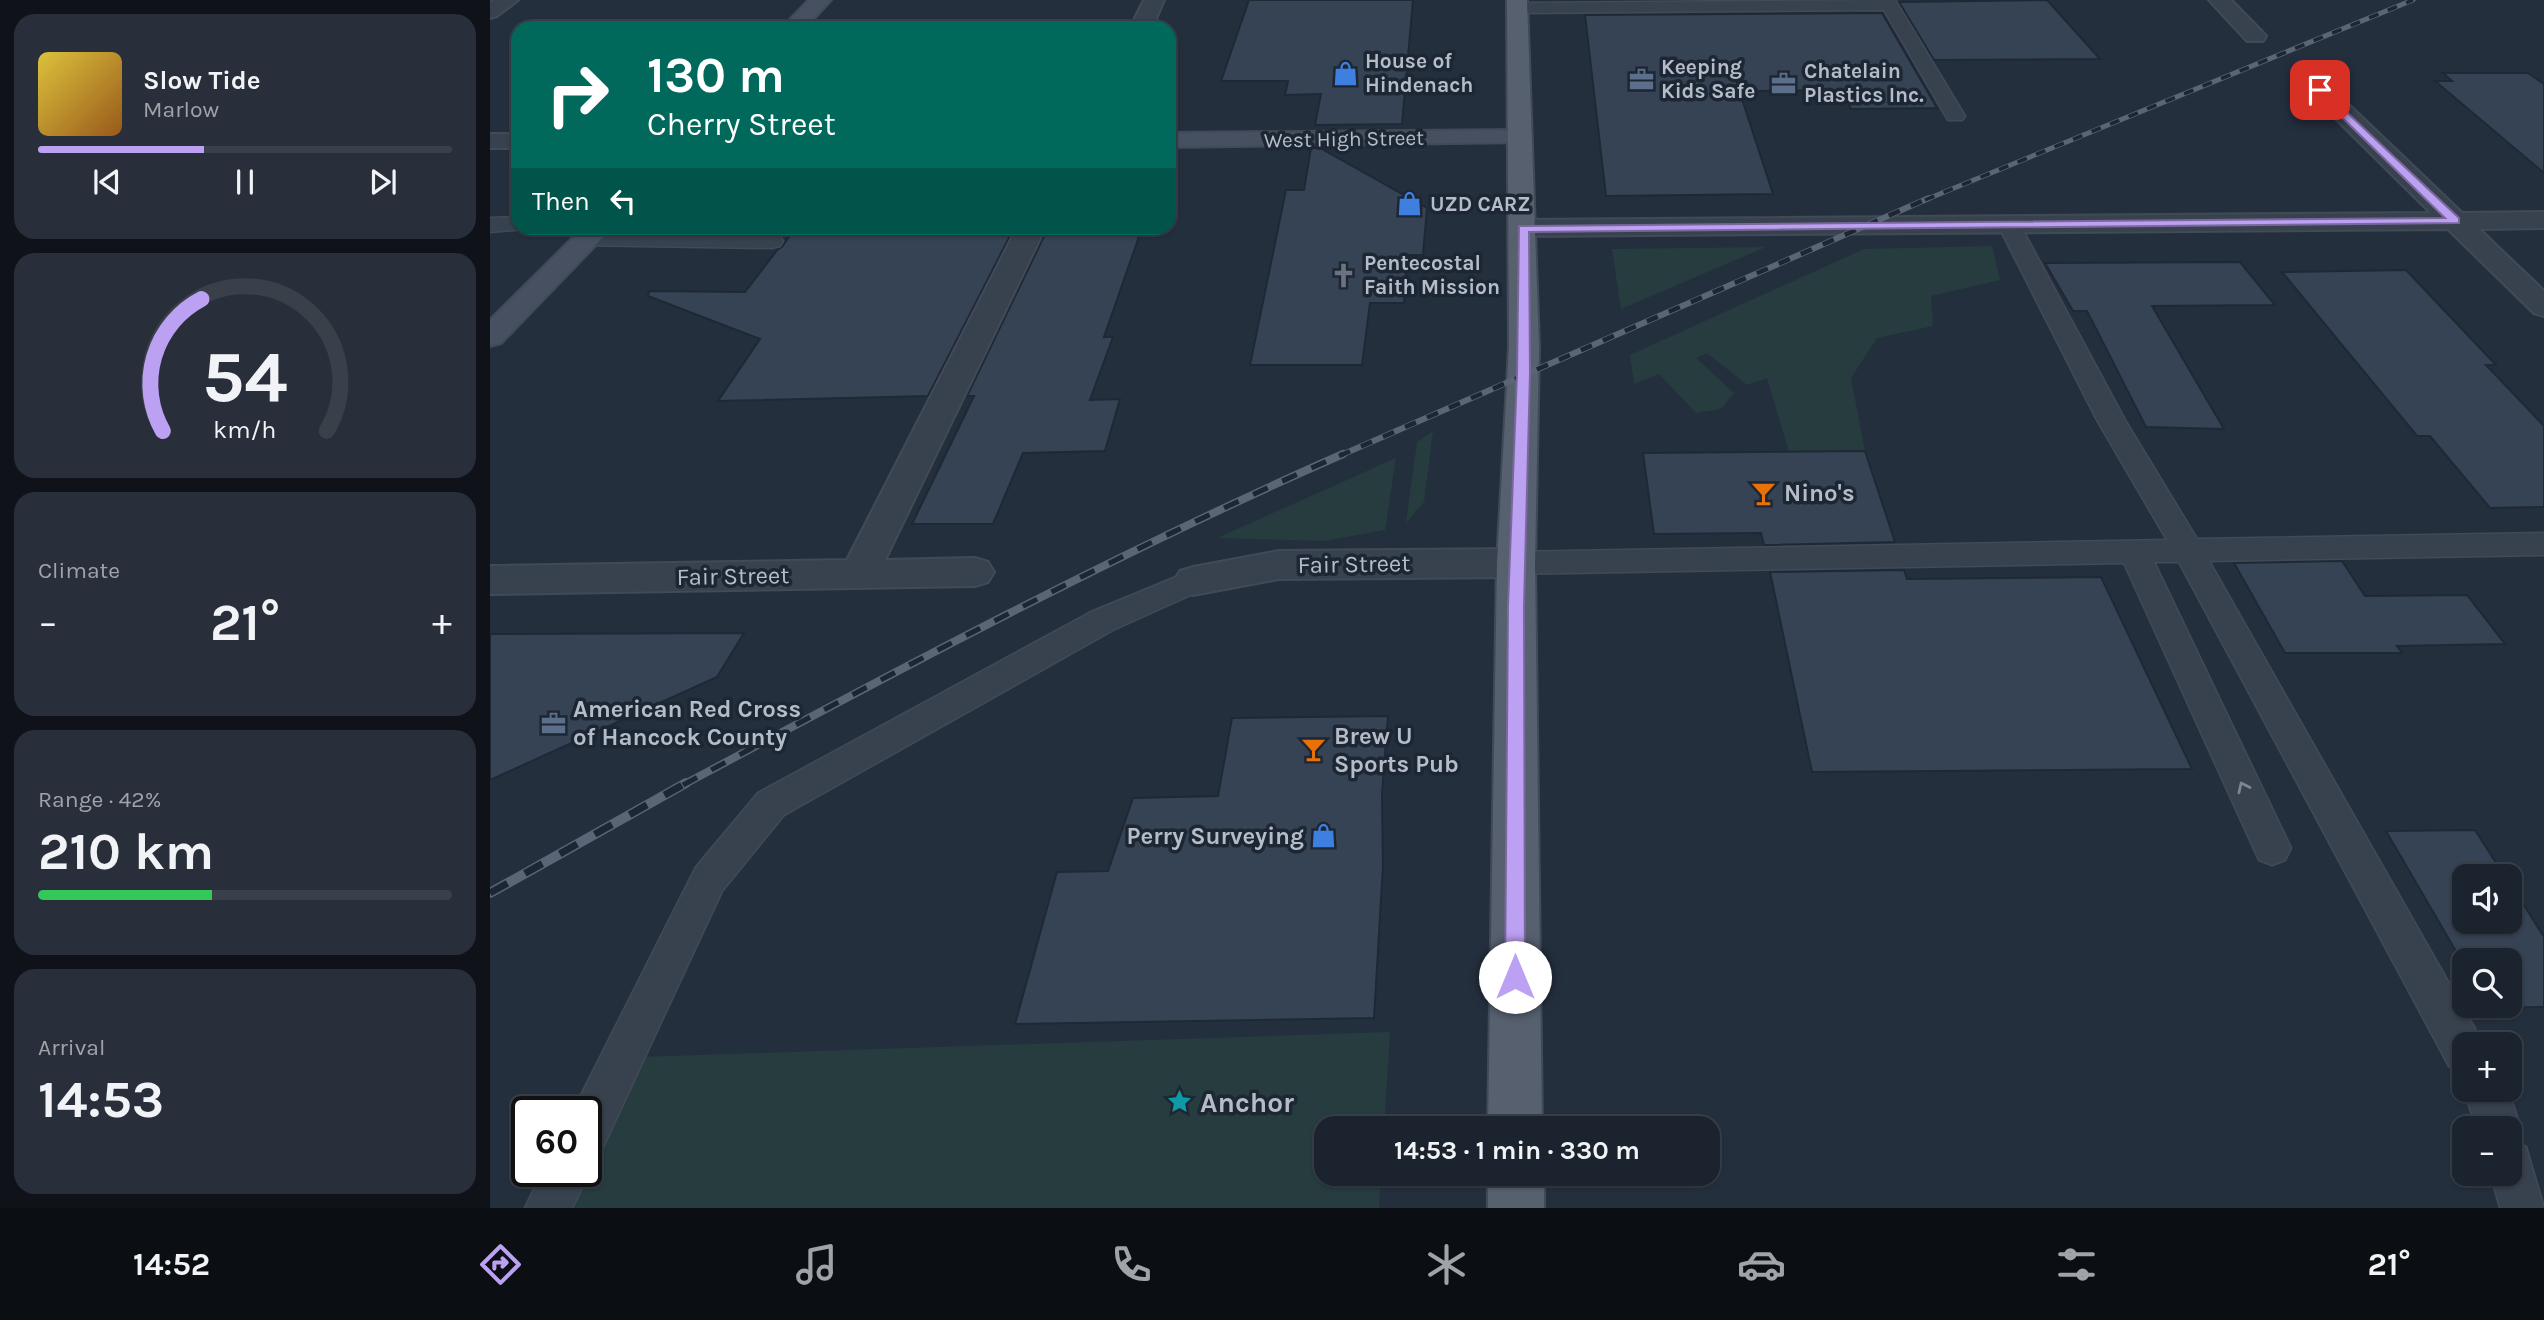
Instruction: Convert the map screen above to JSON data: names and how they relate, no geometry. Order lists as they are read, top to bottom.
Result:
{
  "streets": {
    "street": ["West High Street", "Fair Street"]
  },
  "places": {
    "shop": ["House of Hindenach", "UZD CARZ", "Perry Surveying"],
    "office": ["Keeping Kids Safe", "Chatelain Plastics Inc.", "American Red Cross of Hancock County"],
    "church": ["Pentecostal Faith Mission"],
    "bar": ["Nino's", "Brew U Sports Pub"],
    "place": ["Anchor"]
  },
  "page": {
    "turn": ["130 m", "Cherry Street"],
    "song": ["Slow Tide", "Marlow"],
    "then": "Then",
    "tile": [
      "Climate",
      ["Range · 42%", "210 km"],
      ["Arrival", "14:53"]
    ],
    "heat": ["−", "21°", "+"],
    "map_buttons": ["+", "−"],
    "limit": "60",
    "trip": "14:53 · 1 min · 330 m",
    "tabs": ["14:52", "21°"],
    "gauge": ["54", "km/h"]
  }
}
